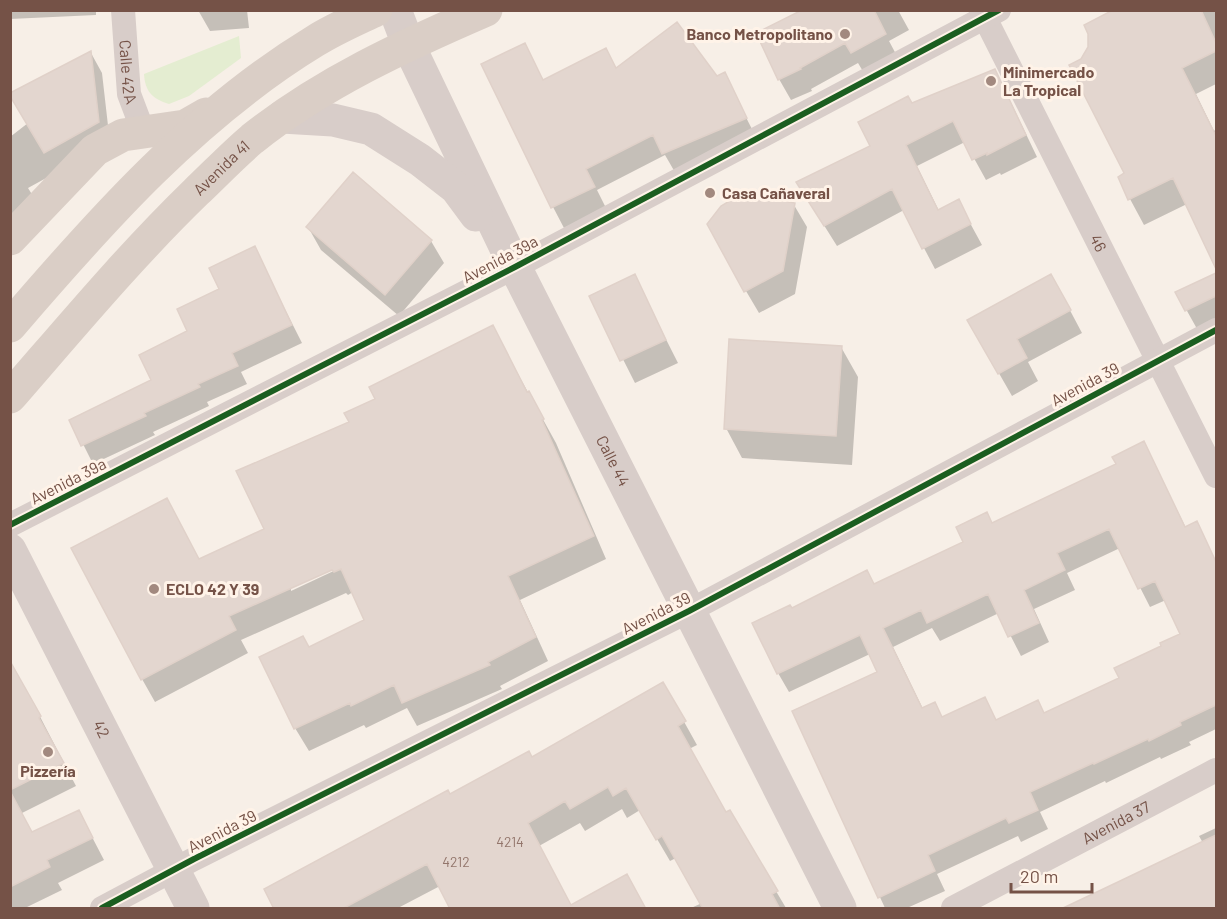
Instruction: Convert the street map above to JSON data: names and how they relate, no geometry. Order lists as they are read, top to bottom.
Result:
{
  "streets": {
    "main road": ["Avenida 41"],
    "street": [
      "Calle 42A",
      "46",
      "Avenida 39a",
      "Avenida 39",
      "Calle 44",
      "42",
      "Avenida 37"
    ]
  },
  "crossings": [
    ["Avenida 41", "Calle 44"],
    ["46", "Avenida 39a"],
    ["46", "Avenida 39"],
    ["Avenida 39a", "Calle 44"],
    ["Avenida 39", "Calle 44"],
    ["Avenida 39", "42"]
  ],
  "places": [
    "Banco Metropolitano",
    "Minimercado La Tropical",
    "Casa Cañaveral",
    "ECLO 42 Y 39",
    "Pizzería"
  ],
  "house_numbers": ["4214", "4212"],
  "scale_bar": "20 m"
}
